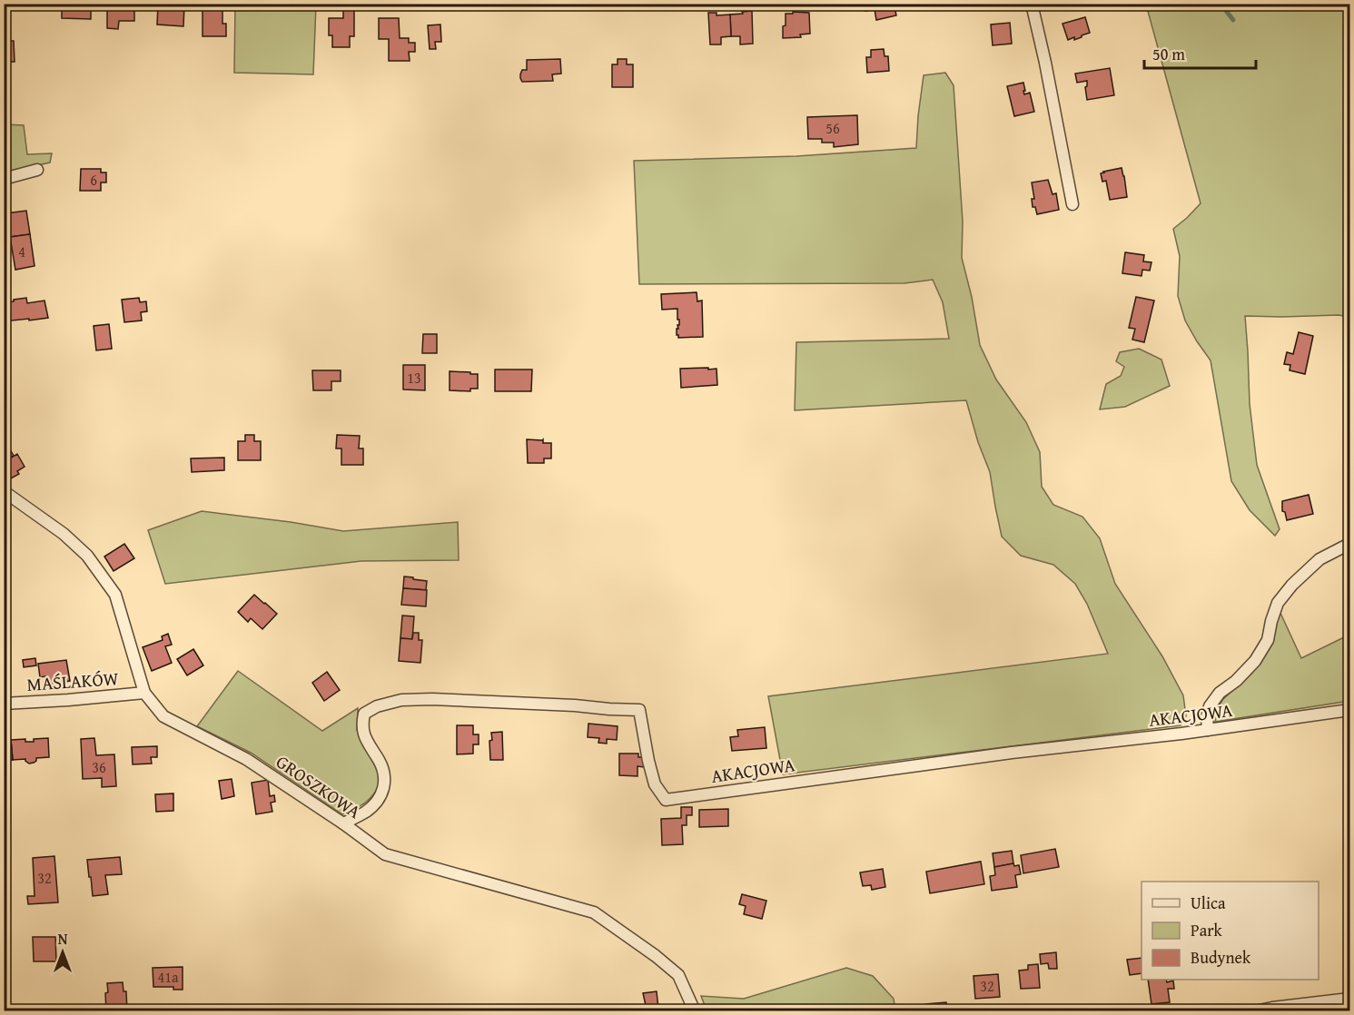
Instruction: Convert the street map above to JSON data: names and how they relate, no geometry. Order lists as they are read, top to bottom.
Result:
{
  "streets": {
    "street": ["MAŚLAKÓW", "AKACJOWA", "GROSZKOWA"]
  },
  "crossings": [
    ["MAŚLAKÓW", "GROSZKOWA"],
    ["AKACJOWA", "GROSZKOWA"]
  ],
  "house_numbers": [
    "56",
    "6",
    "4",
    "13",
    "36",
    "32",
    "41a",
    "32"
  ],
  "legend": ["Ulica", "Park", "Budynek"],
  "scale_bar": "50 m",
  "north": "top"
}
